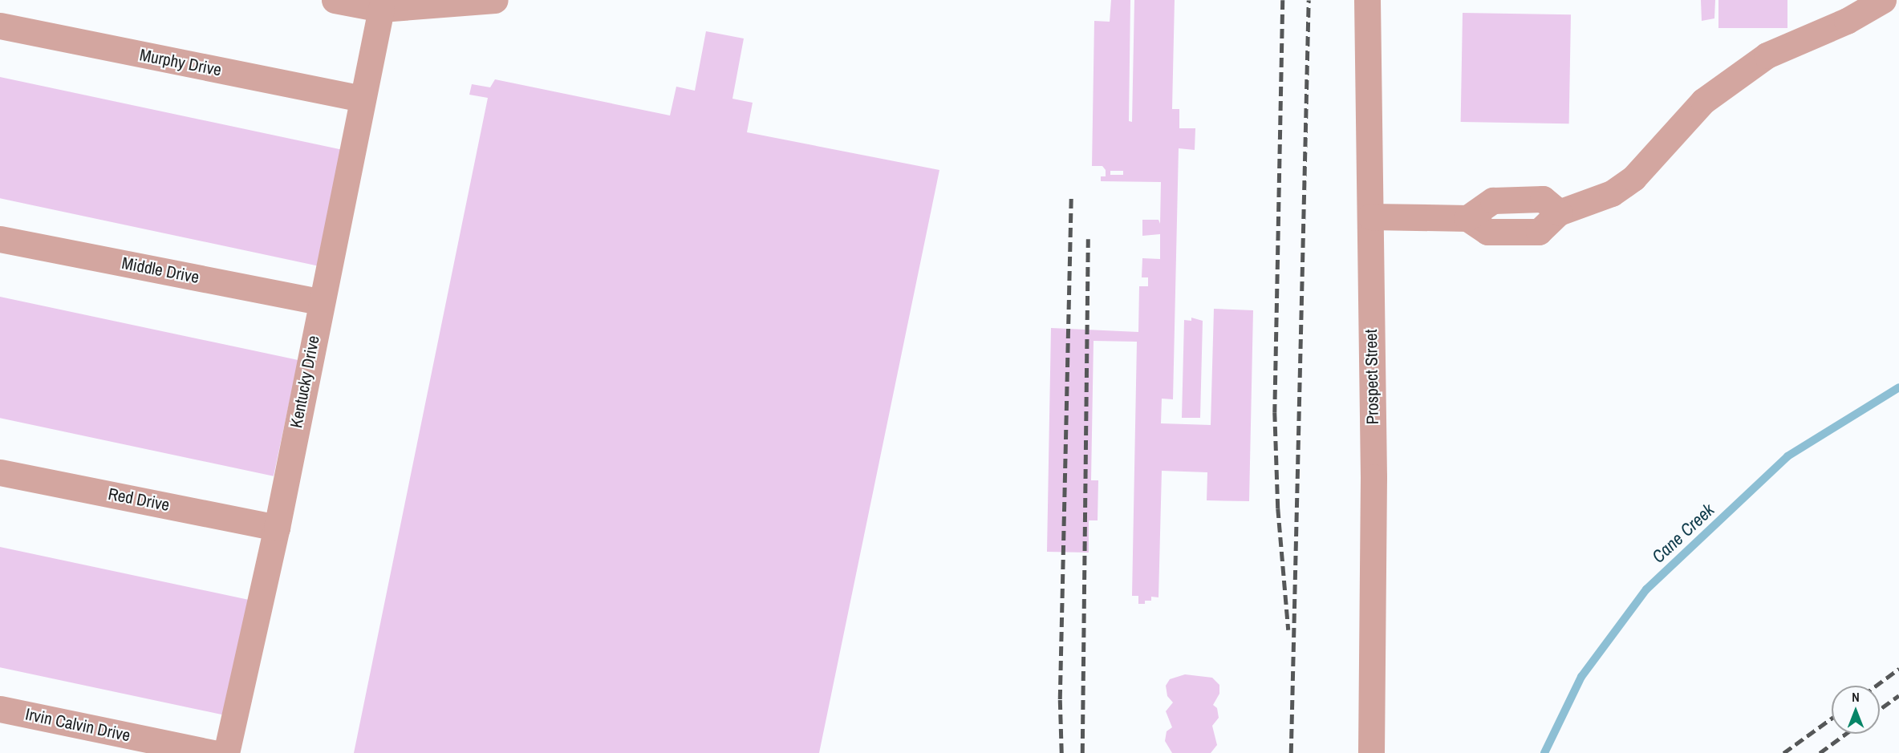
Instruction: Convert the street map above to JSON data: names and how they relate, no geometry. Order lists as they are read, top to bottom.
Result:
{
  "streets": {
    "street": [
      "Murphy Drive",
      "Middle Drive",
      "Prospect Street",
      "Kentucky Drive",
      "Red Drive",
      "Irvin Calvin Drive"
    ]
  },
  "crossings": [
    ["Murphy Drive", "Kentucky Drive"],
    ["Middle Drive", "Kentucky Drive"],
    ["Kentucky Drive", "Red Drive"]
  ],
  "water": ["Cane Creek"],
  "north": "top"
}
